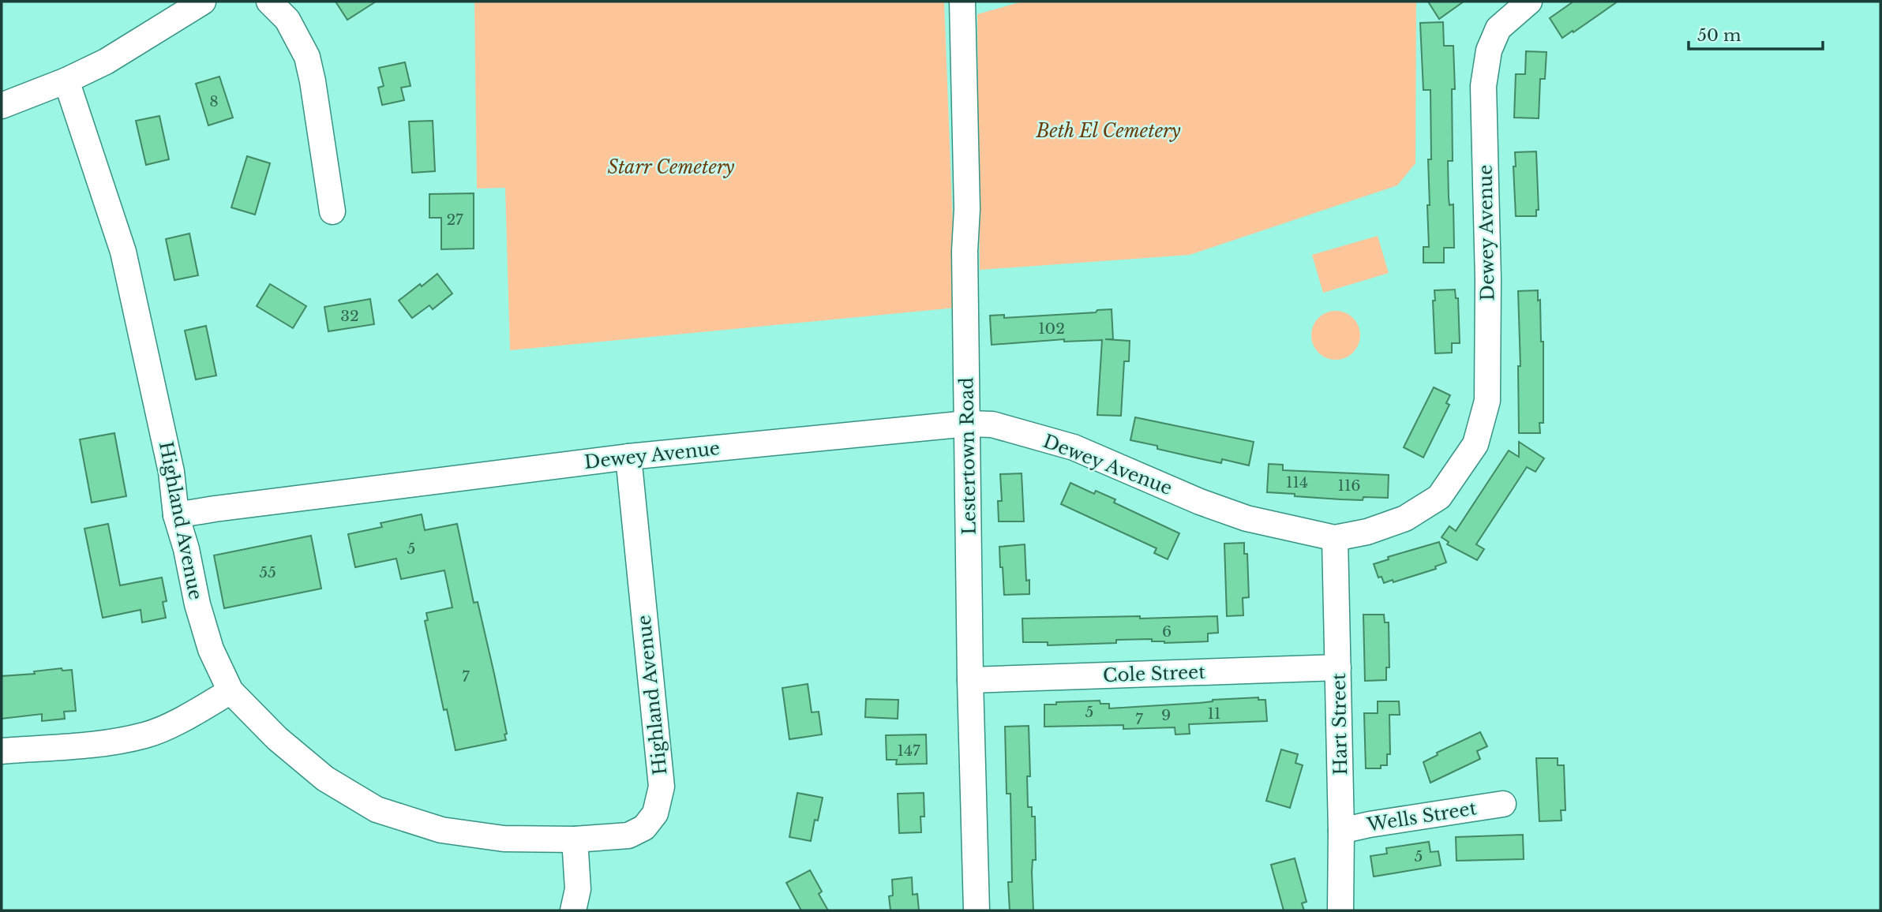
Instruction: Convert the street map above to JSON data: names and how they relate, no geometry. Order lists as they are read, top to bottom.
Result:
{
  "streets": {
    "street": [
      "Dewey Avenue",
      "Lestertown Road",
      "Highland Avenue",
      "Cole Street",
      "Hart Street",
      "Wells Street"
    ]
  },
  "crossings": [
    ["Dewey Avenue", "Lestertown Road"],
    ["Dewey Avenue", "Highland Avenue"],
    ["Dewey Avenue", "Hart Street"],
    ["Lestertown Road", "Cole Street"],
    ["Cole Street", "Hart Street"],
    ["Hart Street", "Wells Street"]
  ],
  "parks": ["Beth El Cemetery", "Starr Cemetery"],
  "house_numbers": [
    "8",
    "27",
    "32",
    "102",
    "114",
    "116",
    "5",
    "55",
    "6",
    "7",
    "5",
    "11",
    "9",
    "7",
    "147",
    "5"
  ],
  "scale_bar": "50 m"
}
